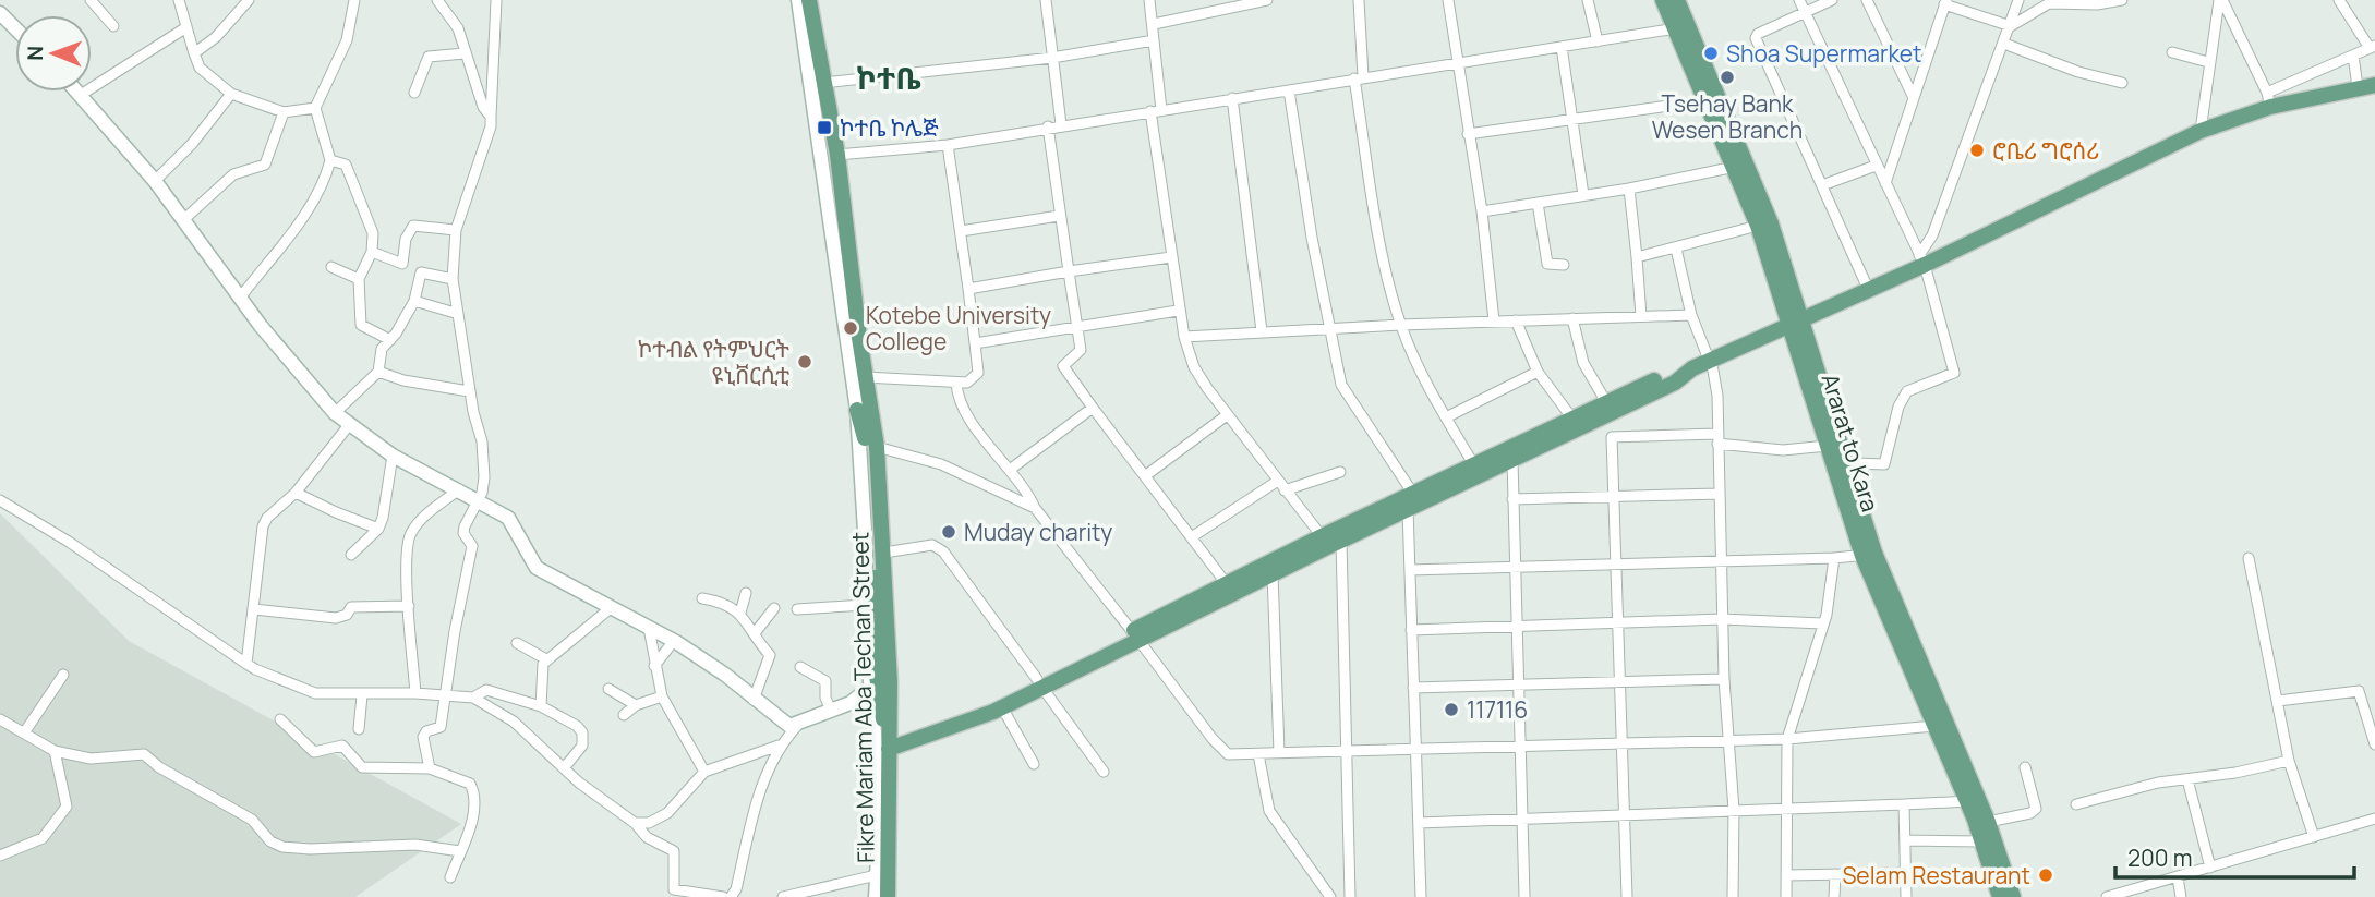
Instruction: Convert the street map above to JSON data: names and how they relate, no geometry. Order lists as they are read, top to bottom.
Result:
{
  "streets": {
    "main road": ["Ararat to Kara", "Fikre Mariam Aba Techan Street"]
  },
  "districts": ["ኮተቤ"],
  "places": {
    "other": [
      "Shoa Supermarket",
      "Tsehay Bank Wesen Branch",
      "ሮቤሪ ግሮሰሪ",
      "Kotebe University College",
      "ኮተብል የትምህርት ዩኒቨርሲቲ",
      "Muday charity",
      "117116",
      "Selam Restaurant"
    ],
    "transit": ["ኮተቤ ኮሌጅ"]
  },
  "scale_bar": "200 m",
  "north": "left"
}
